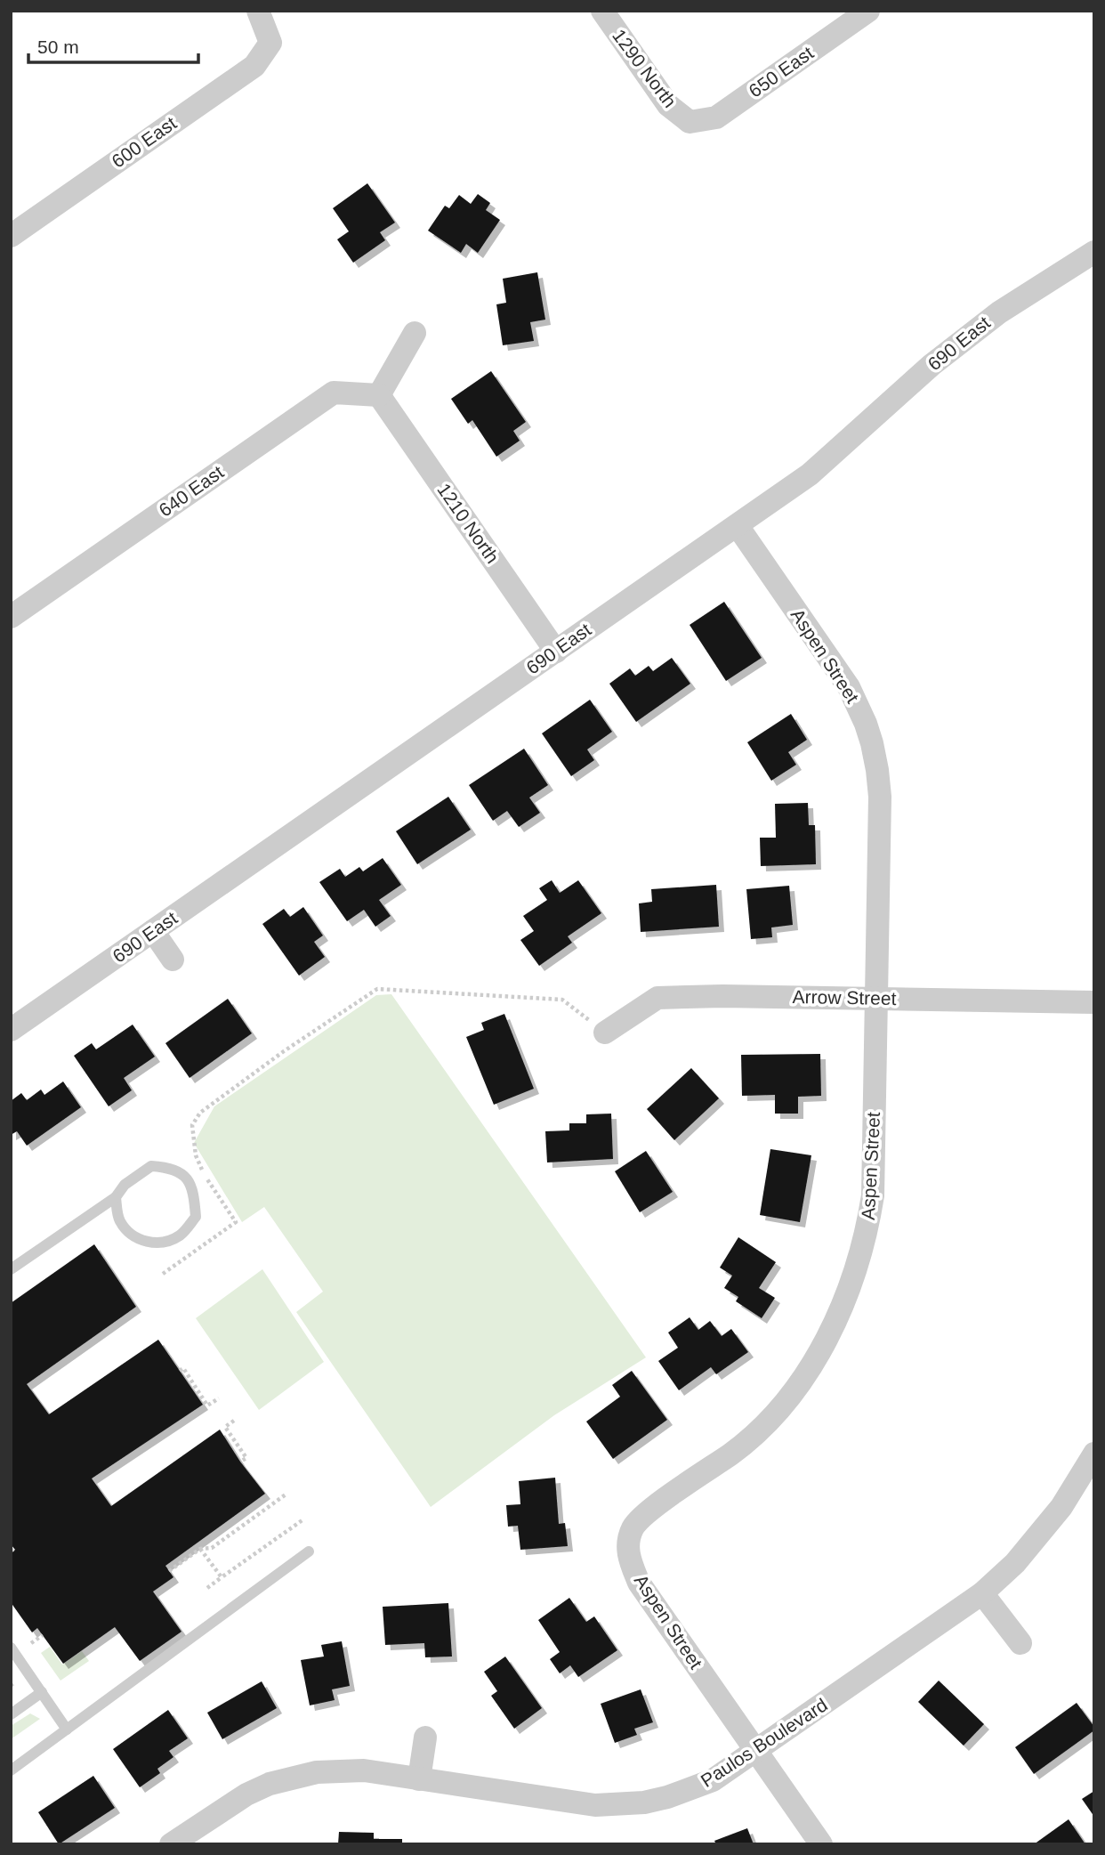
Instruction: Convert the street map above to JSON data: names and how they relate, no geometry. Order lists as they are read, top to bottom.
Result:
{
  "streets": {
    "street": [
      "1290 North",
      "650 East",
      "600 East",
      "690 East",
      "640 East",
      "1210 North",
      "Aspen Street",
      "Arrow Street",
      "Paulos Boulevard"
    ]
  },
  "crossings": [
    ["1290 North", "650 East"],
    ["690 East", "1210 North"],
    ["690 East", "Aspen Street"],
    ["640 East", "1210 North"],
    ["Aspen Street", "Arrow Street"],
    ["Aspen Street", "Paulos Boulevard"]
  ],
  "scale_bar": "50 m"
}
